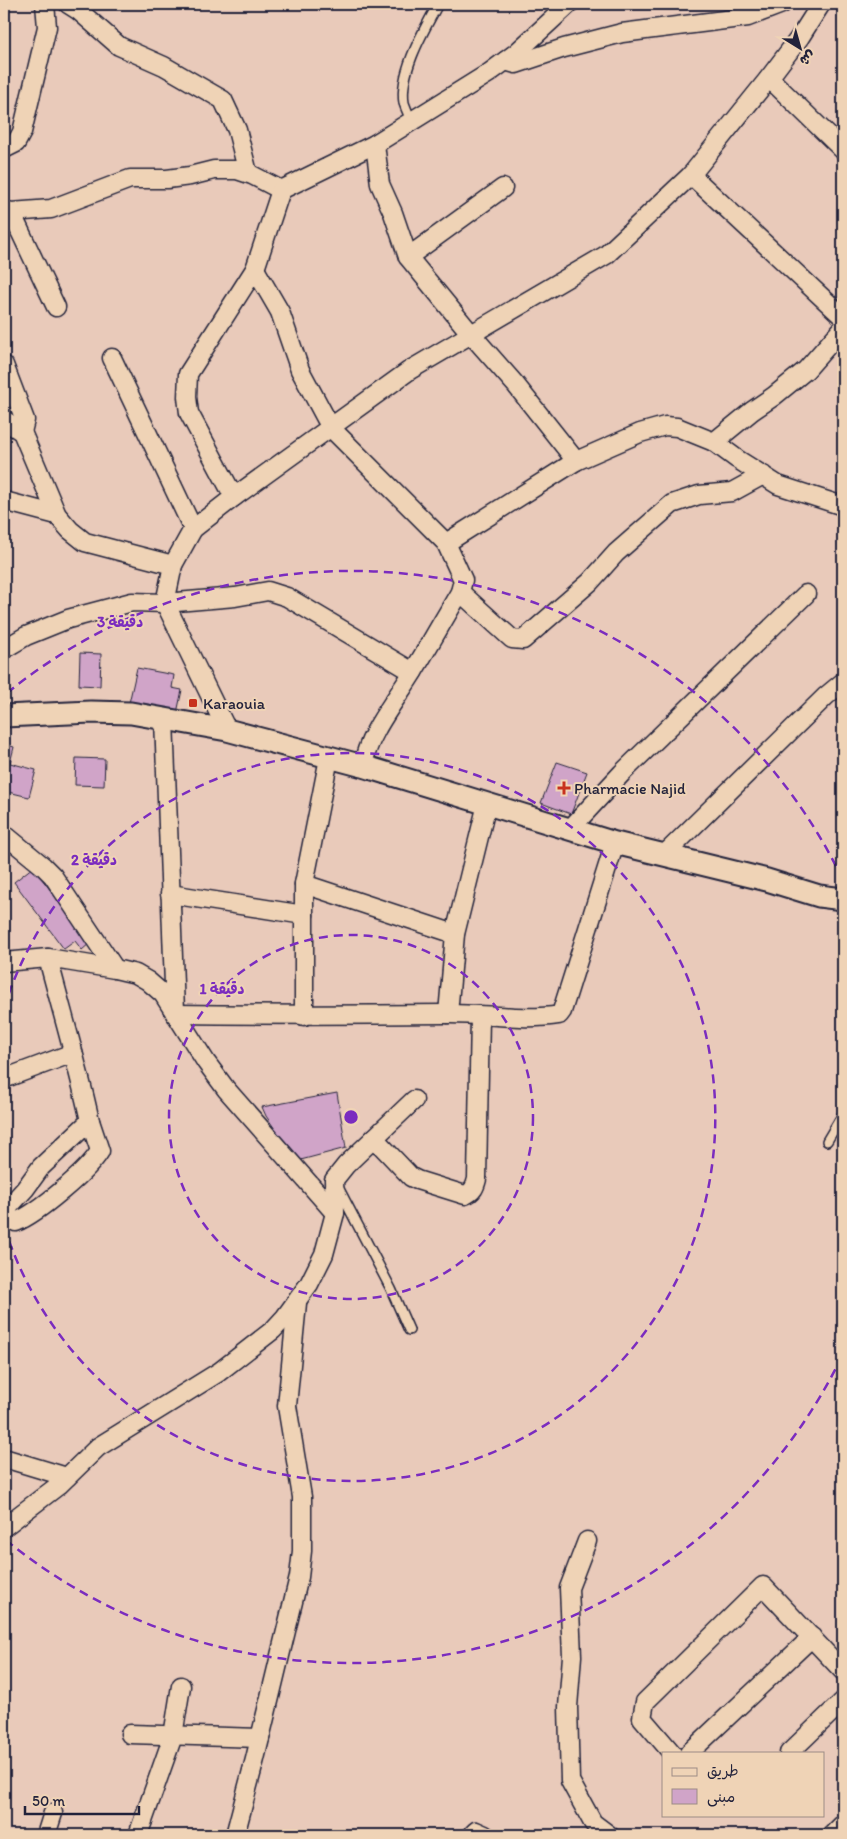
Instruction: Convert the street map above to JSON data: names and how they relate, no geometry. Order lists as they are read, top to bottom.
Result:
{
  "places": {
    "transit": ["Karaouia"],
    "health": ["Pharmacie Najid"]
  },
  "legend": ["طريق", "مبنى"],
  "scale_bar": "50 m",
  "north": "bottom right",
  "rings": ["3 دقيقة", "2 دقيقة", "1 دقيقة"]
}
